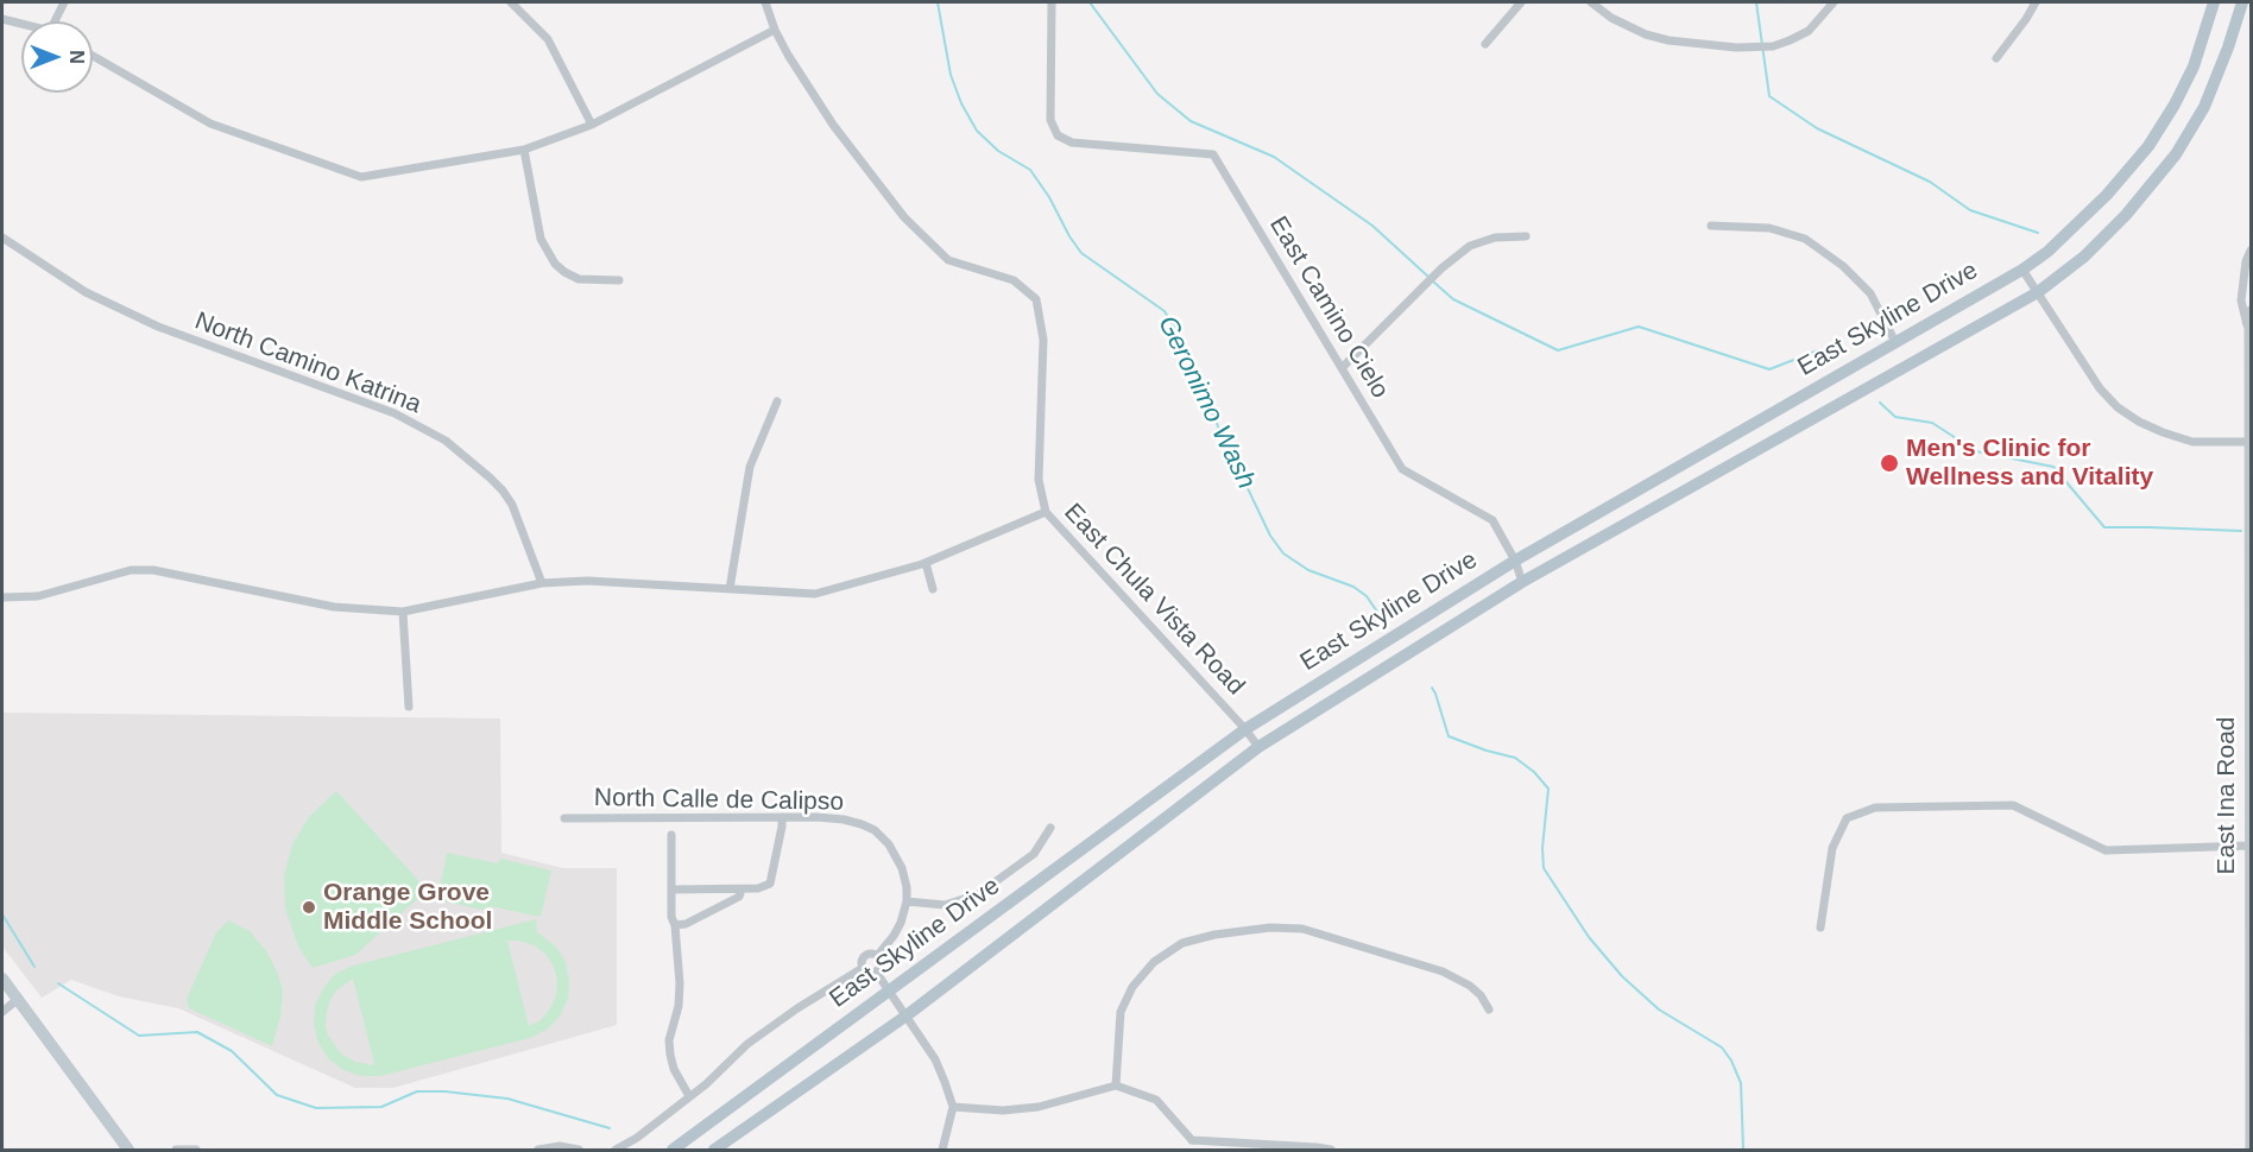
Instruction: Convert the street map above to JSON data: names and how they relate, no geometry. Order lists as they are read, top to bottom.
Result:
{
  "streets": {
    "main road": ["East Skyline Drive"],
    "street": [
      "East Camino Cielo",
      "North Camino Katrina",
      "East Chula Vista Road",
      "East Ina Road",
      "North Calle de Calipso"
    ]
  },
  "crossings": [
    ["East Camino Cielo", "East Skyline Drive"],
    ["East Skyline Drive", "East Chula Vista Road"]
  ],
  "water": ["Geronimo Wash"],
  "places": ["Men's Clinic for Wellness and Vitality", "Orange Grove Middle School"],
  "north": "right"
}
